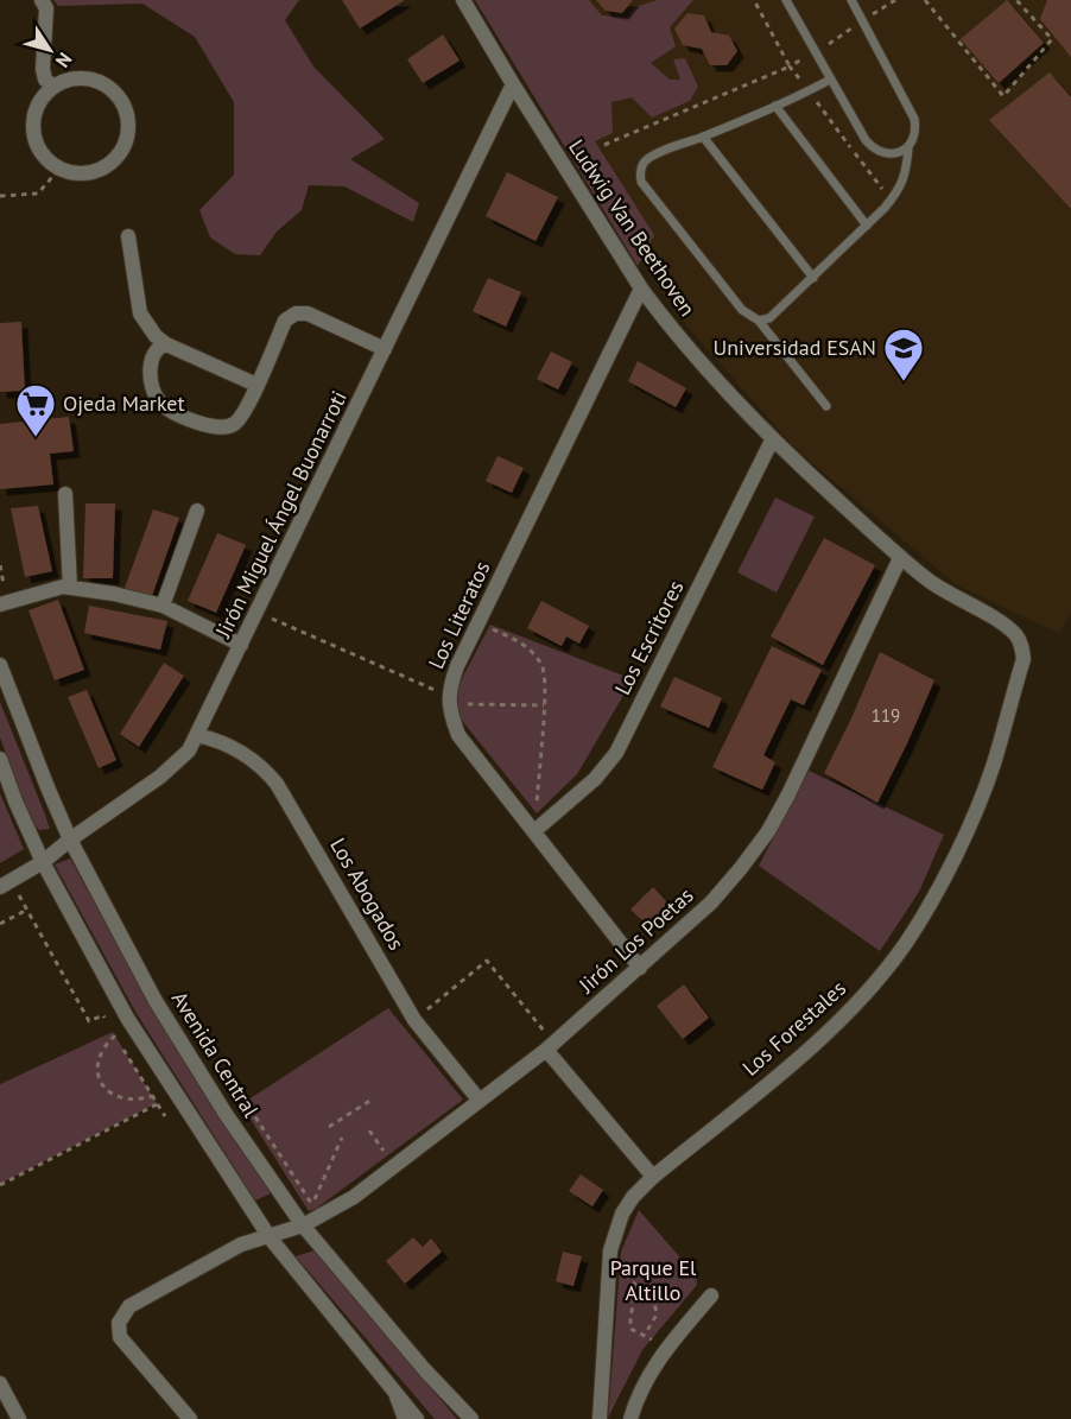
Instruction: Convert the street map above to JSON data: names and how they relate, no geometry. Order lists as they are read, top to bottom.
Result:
{
  "streets": {
    "street": [
      "Ludwig Van Beethoven",
      "Jirón Miguel Ángel Buonarroti",
      "Los Literatos",
      "Los Escritores",
      "Los Abogados",
      "Jirón Los Poetas",
      "Los Forestales",
      "Avenida Central"
    ]
  },
  "crossings": [
    ["Ludwig Van Beethoven", "Jirón Miguel Ángel Buonarroti"],
    ["Ludwig Van Beethoven", "Los Literatos"],
    ["Ludwig Van Beethoven", "Los Escritores"],
    ["Ludwig Van Beethoven", "Jirón Los Poetas"],
    ["Ludwig Van Beethoven", "Los Forestales"],
    ["Jirón Miguel Ángel Buonarroti", "Los Abogados"],
    ["Jirón Miguel Ángel Buonarroti", "Avenida Central"],
    ["Los Literatos", "Los Escritores"],
    ["Los Literatos", "Jirón Los Poetas"],
    ["Los Abogados", "Jirón Los Poetas"],
    ["Jirón Los Poetas", "Avenida Central"]
  ],
  "parks": ["Parque El Altillo"],
  "places": {
    "school or university": ["Universidad ESAN"],
    "supermarket": ["Ojeda Market"]
  },
  "house_numbers": ["119"],
  "north": "bottom right"
}
